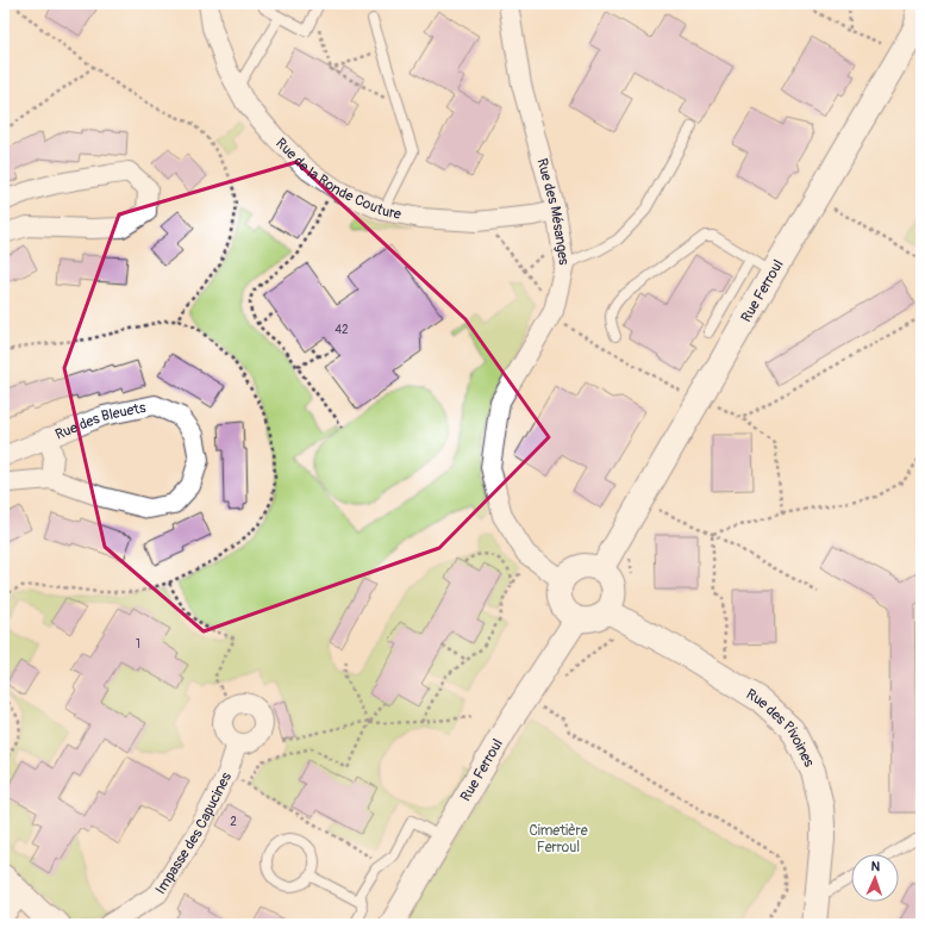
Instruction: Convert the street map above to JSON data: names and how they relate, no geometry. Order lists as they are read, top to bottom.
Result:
{
  "streets": {
    "street": [
      "Rue de la Ronde Couture",
      "Rue des Mésanges",
      "Rue Ferroul",
      "Rue des Bleuets",
      "Rue des Pivoines",
      "Impasse des Capucines"
    ]
  },
  "crossings": [
    ["Rue de la Ronde Couture", "Rue des Mésanges"],
    ["Rue des Mésanges", "Rue Ferroul"],
    ["Rue des Mésanges", "Rue des Pivoines"],
    ["Rue Ferroul", "Rue des Pivoines"]
  ],
  "parks": ["Cimetière Ferroul"],
  "house_numbers": ["42", "1", "2"],
  "north": "top"
}
